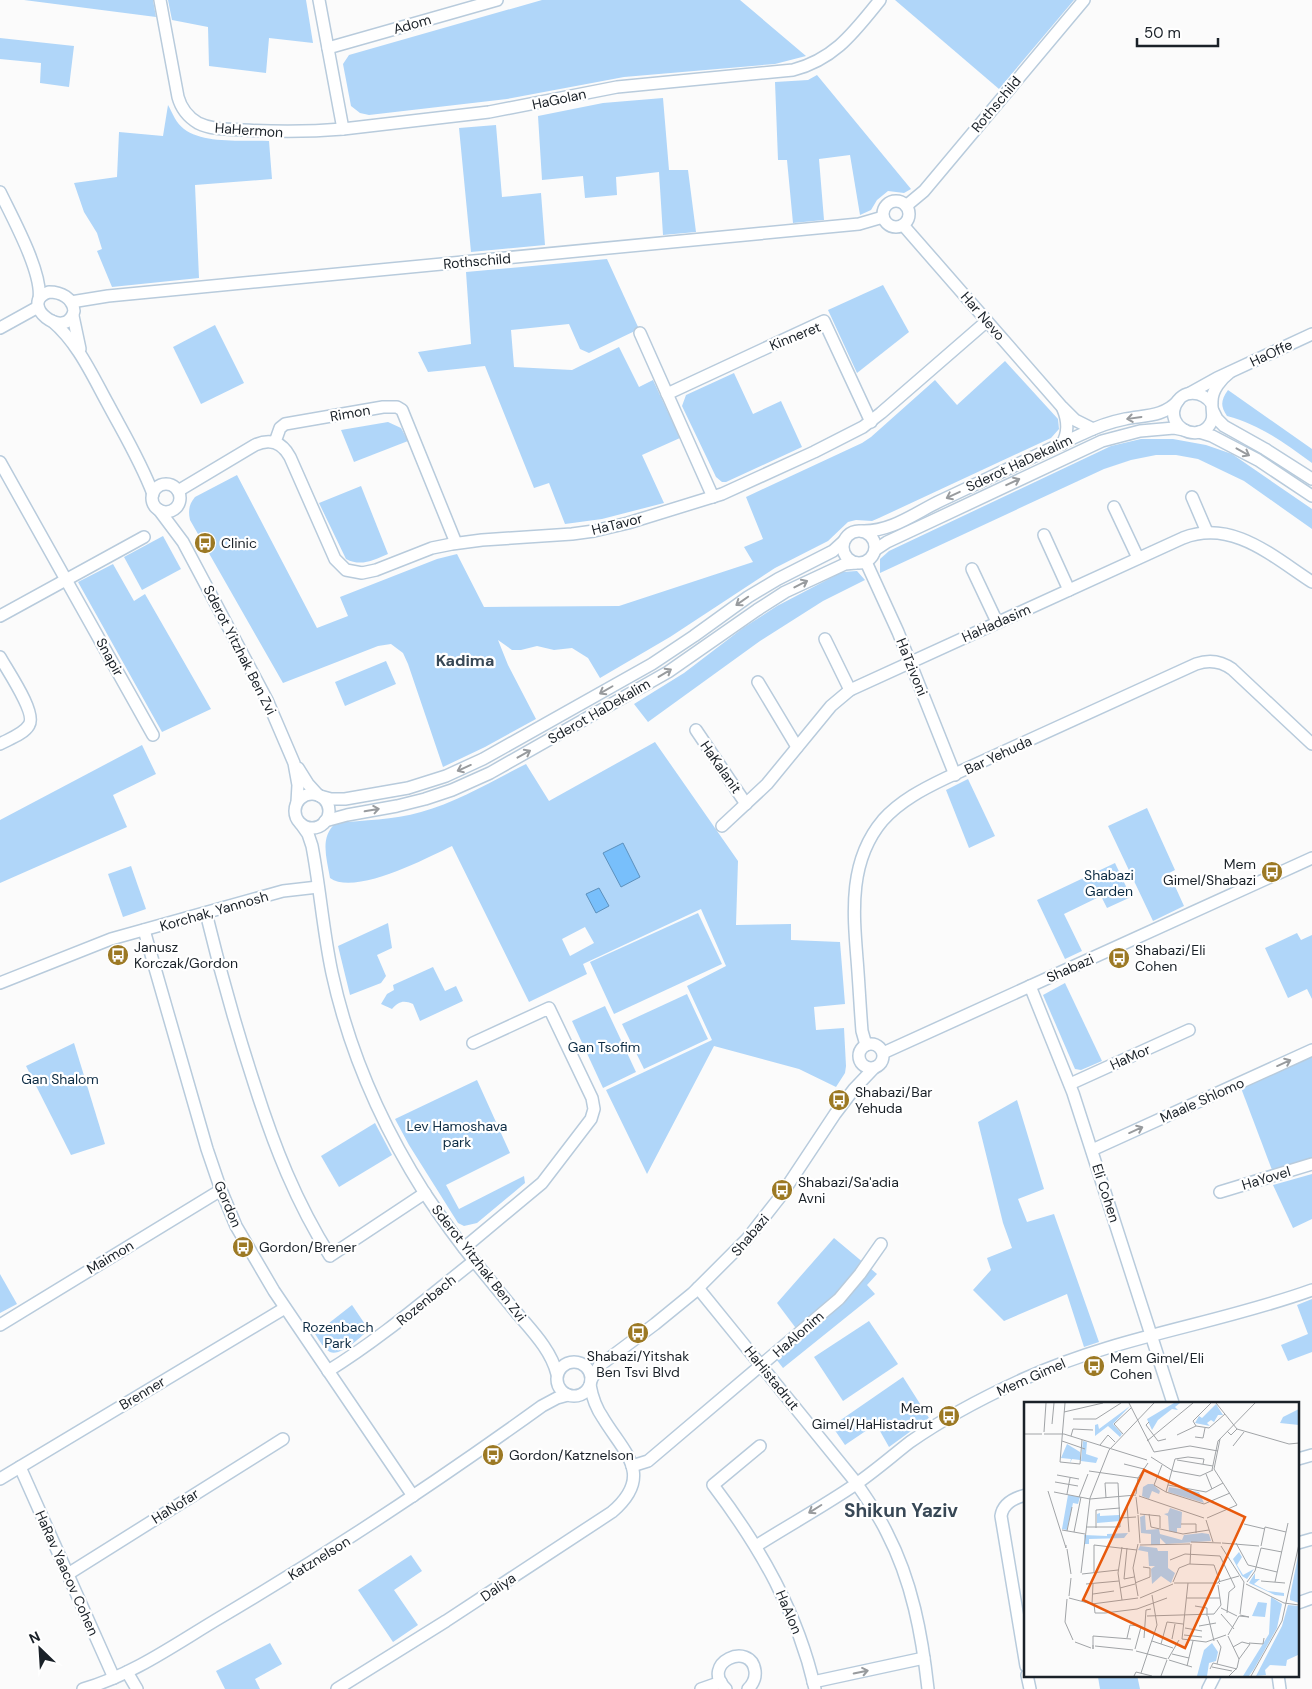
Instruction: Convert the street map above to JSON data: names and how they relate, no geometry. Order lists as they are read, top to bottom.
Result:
{
  "streets": {
    "street": [
      "Adom",
      "HaGolan",
      "Rothschild",
      "HaHermon",
      "Har Nevo",
      "Kinneret",
      "HaOffe",
      "Rimon",
      "Sderot HaDekalim",
      "HaTavor",
      "HaHadasim",
      "Sderot Yitzhak Ben Zvi",
      "Snapir",
      "HaTzivoni",
      "Bar Yehuda",
      "HaKalanit",
      "Korchak, Yannosh",
      "Shabazi",
      "HaMor",
      "Maale Shlomo",
      "HaYovel",
      "Eli Cohen",
      "Gordon",
      "Maimon",
      "Rozenbach",
      "HaAlonim",
      "Mem Gimel",
      "HaHistadrut",
      "Brenner",
      "HaNofar",
      "Katznelson",
      "HaRav Yaacov Cohen",
      "Daliya",
      "HaAlon"
    ]
  },
  "crossings": [
    ["HaGolan", "HaHermon"],
    ["Rothschild", "Har Nevo"],
    ["Har Nevo", "Sderot HaDekalim"],
    ["Har Nevo", "HaTavor"],
    ["Kinneret", "HaTavor"],
    ["HaOffe", "Sderot HaDekalim"],
    ["Rimon", "HaTavor"],
    ["Sderot HaDekalim", "Sderot Yitzhak Ben Zvi"],
    ["Sderot HaDekalim", "HaTzivoni"],
    ["HaHadasim", "HaTzivoni"],
    ["HaHadasim", "HaKalanit"],
    ["Sderot Yitzhak Ben Zvi", "Korchak, Yannosh"],
    ["Sderot Yitzhak Ben Zvi", "Shabazi"],
    ["Sderot Yitzhak Ben Zvi", "Rozenbach"],
    ["Sderot Yitzhak Ben Zvi", "Katznelson"],
    ["HaTzivoni", "Bar Yehuda"],
    ["Bar Yehuda", "Shabazi"],
    ["Korchak, Yannosh", "Gordon"],
    ["Shabazi", "Eli Cohen"],
    ["Shabazi", "HaHistadrut"],
    ["Shabazi", "Katznelson"],
    ["HaMor", "Eli Cohen"],
    ["Maale Shlomo", "Eli Cohen"],
    ["Eli Cohen", "Mem Gimel"],
    ["Gordon", "Maimon"],
    ["Gordon", "Rozenbach"],
    ["Gordon", "Brenner"],
    ["Gordon", "Katznelson"],
    ["HaAlonim", "HaHistadrut"],
    ["HaAlonim", "Daliya"],
    ["Mem Gimel", "HaHistadrut"],
    ["HaHistadrut", "HaAlon"],
    ["Brenner", "HaRav Yaacov Cohen"],
    ["HaNofar", "HaRav Yaacov Cohen"],
    ["Katznelson", "HaRav Yaacov Cohen"]
  ],
  "one_way": ["Maale Shlomo"],
  "districts": ["Kadima", "Shikun Yaziv"],
  "parks": [
    "Shabazi Garden",
    "Gan Tsofim",
    "Gan Shalom",
    "Lev Hamoshava park",
    "Rozenbach Park"
  ],
  "places": {
    "bus stop": [
      "Clinic",
      "Mem Gimel/Shabazi",
      "Janusz Korczak/Gordon",
      "Shabazi/Eli Cohen",
      "Shabazi/Bar Yehuda",
      "Shabazi/Sa'adia Avni",
      "Gordon/Brener",
      "Shabazi/Yitshak Ben Tsvi Blvd",
      "Mem Gimel/Eli Cohen",
      "Mem Gimel/HaHistadrut",
      "Gordon/Katznelson"
    ]
  },
  "scale_bar": "50 m",
  "north": "top left"
}
